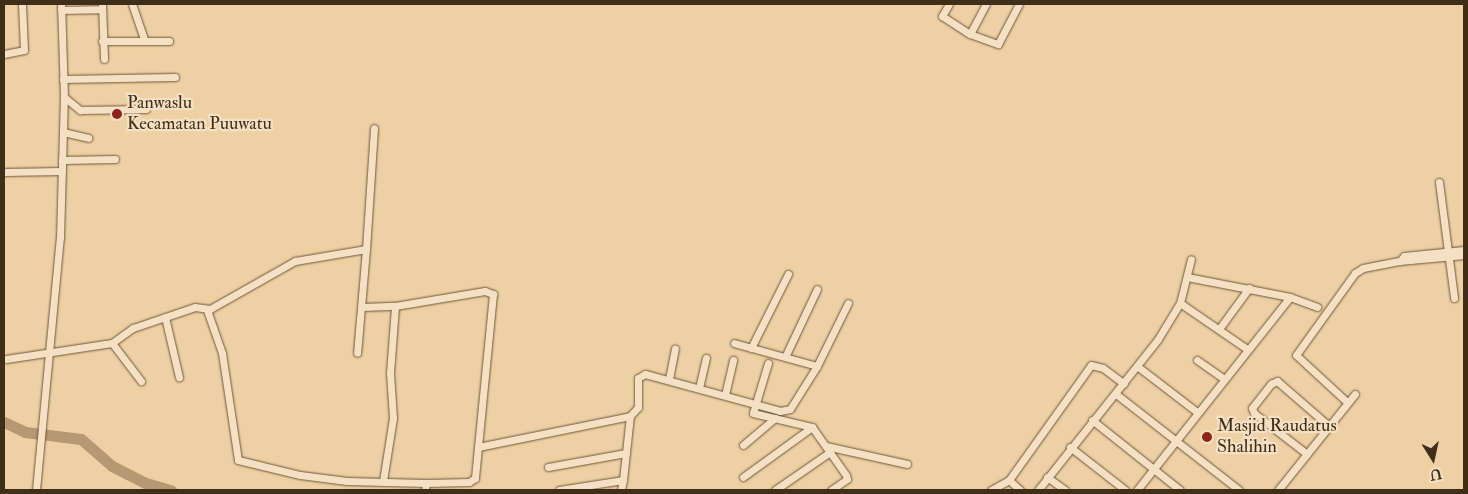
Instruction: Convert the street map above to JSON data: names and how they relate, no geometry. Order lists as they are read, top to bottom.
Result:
{
  "places": ["Panwaslu Kecamatan Puuwatu", "Masjid Raudatus Shalihin"],
  "north": "bottom"
}
